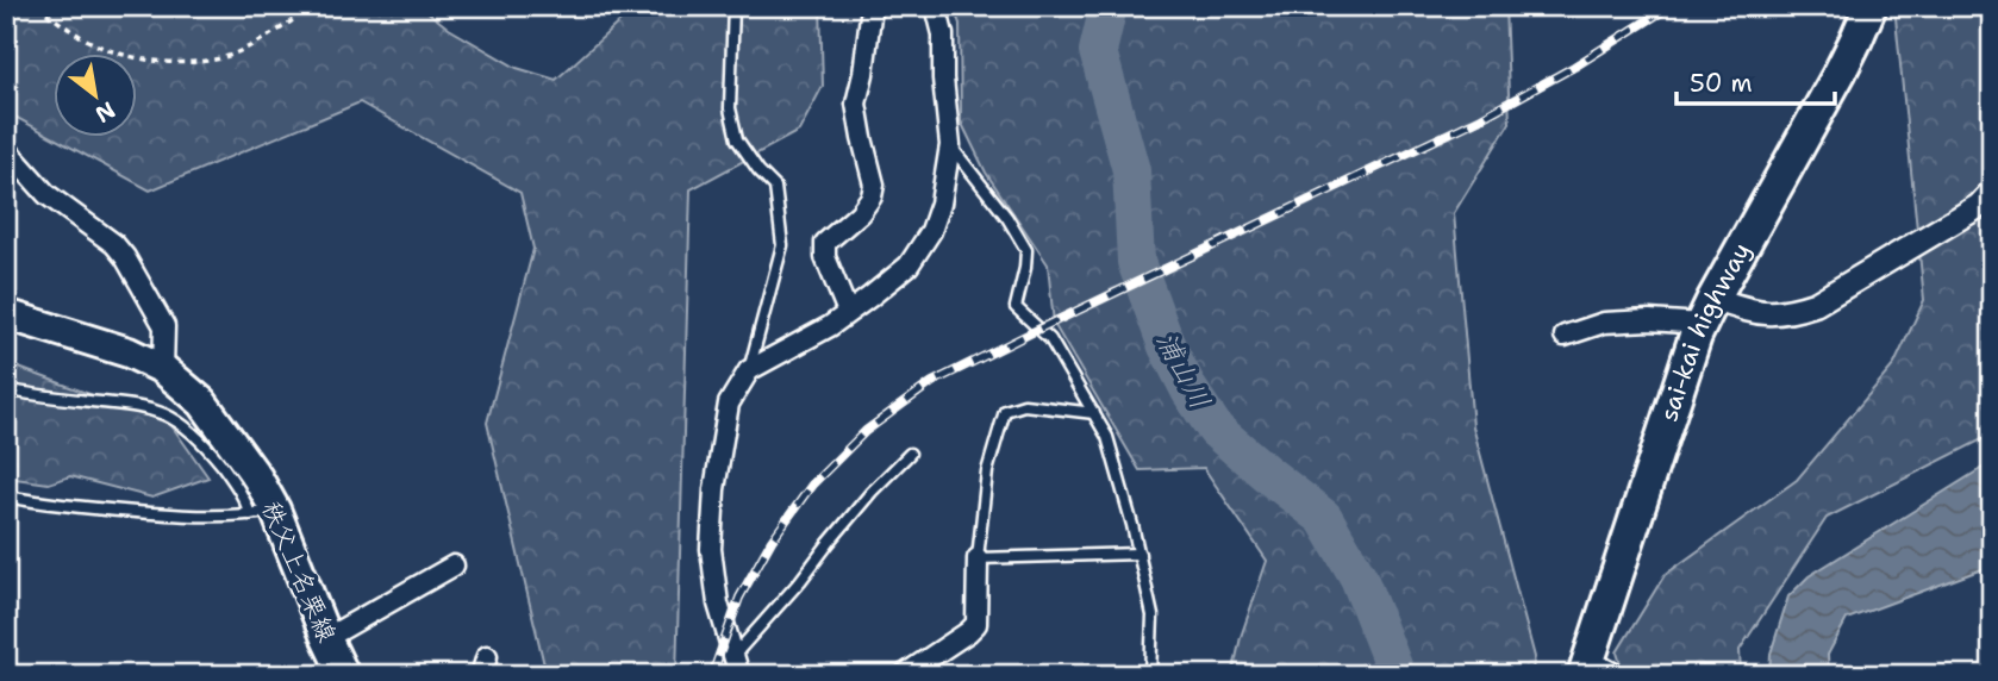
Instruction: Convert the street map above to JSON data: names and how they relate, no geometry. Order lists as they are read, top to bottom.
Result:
{
  "streets": {
    "highway": ["sai-kai highway"],
    "main road": ["秩父上名栗線"]
  },
  "water": ["浦山川"],
  "scale_bar": "50 m",
  "north": "bottom right"
}
